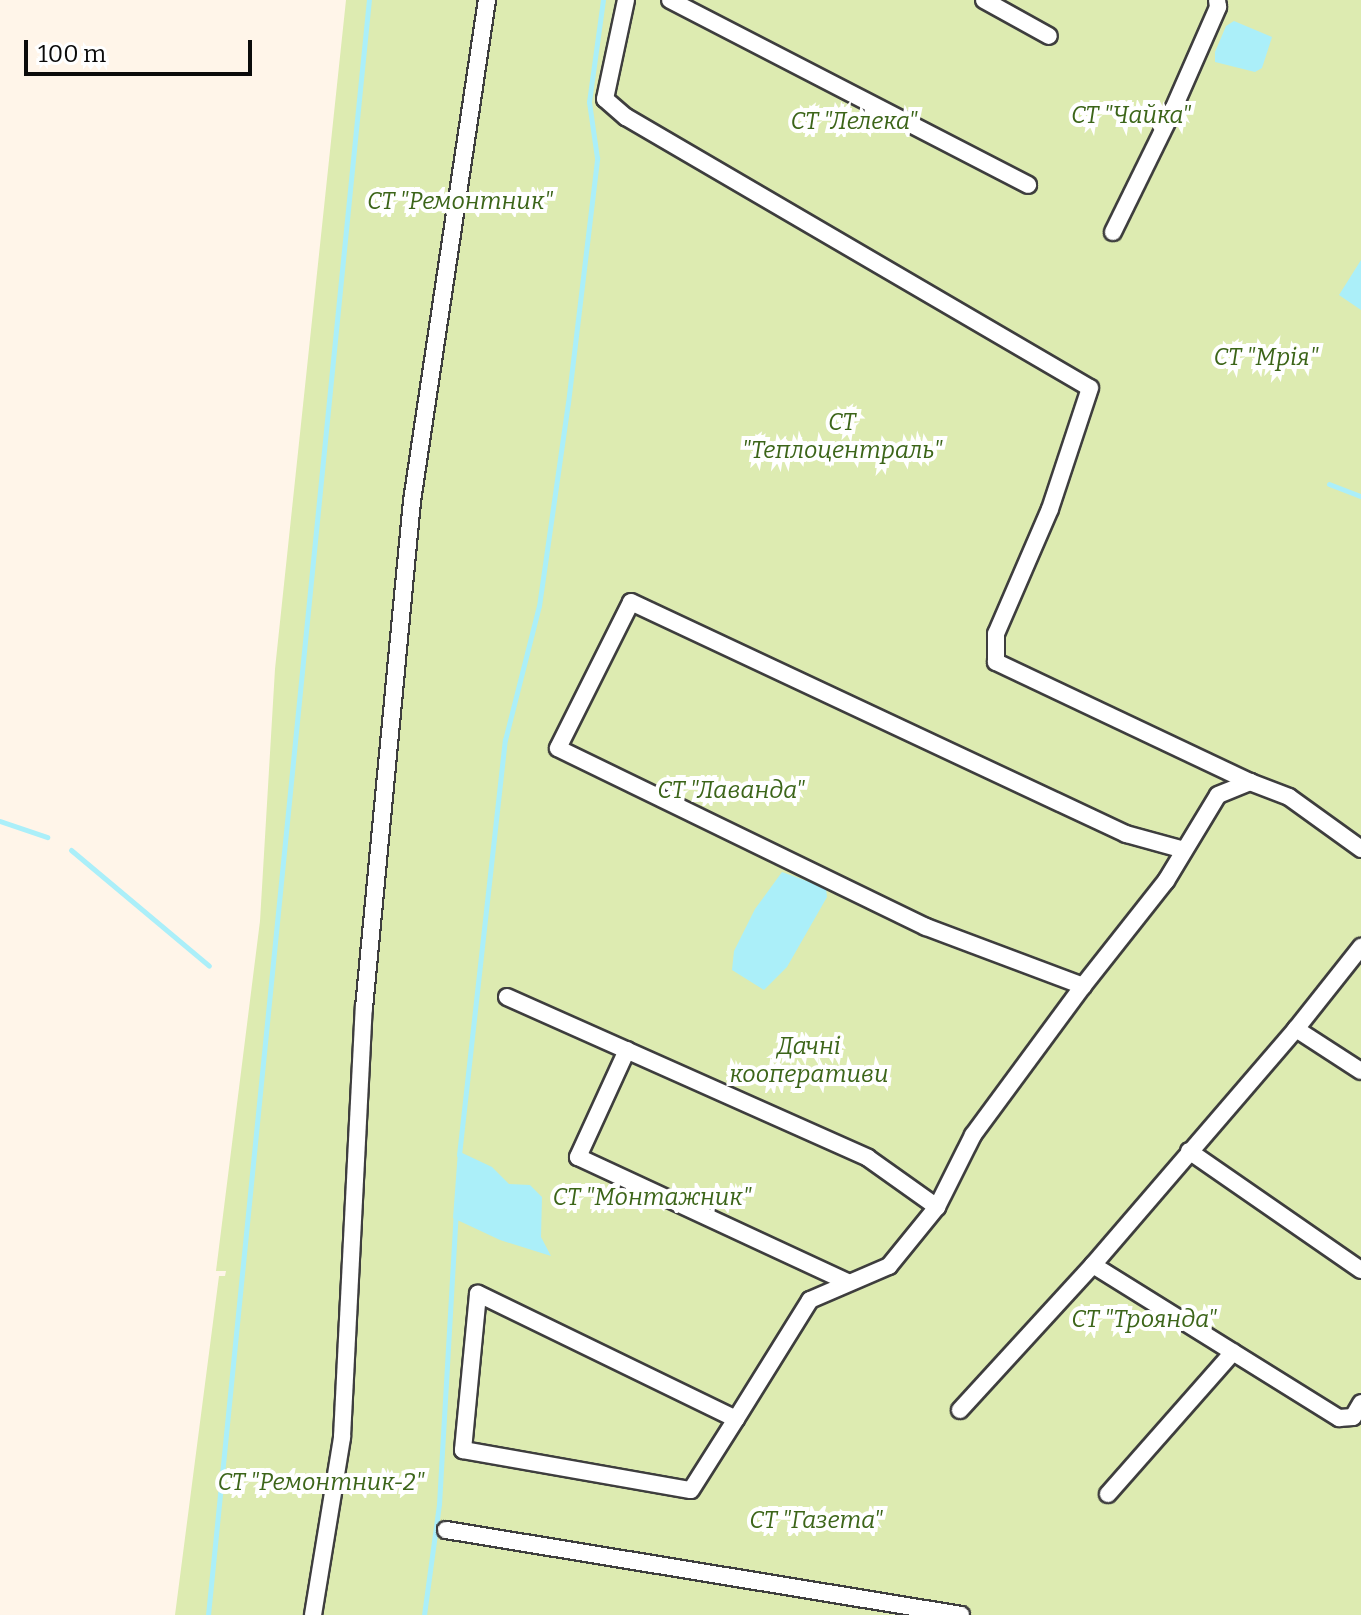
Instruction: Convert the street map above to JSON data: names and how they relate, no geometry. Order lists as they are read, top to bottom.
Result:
{
  "parks": [
    "СТ \"Чайка\"",
    "СТ \"Лелека\"",
    "СТ \"Ремонтник\"",
    "СТ \"Мрія\"",
    "СТ \"Теплоцентраль\"",
    "СТ \"Лаванда\"",
    "Дачні кооперативи",
    "СТ \"Монтажник\"",
    "СТ \"Троянда\"",
    "СТ \"Ремонтник-2\"",
    "СТ \"Газета\""
  ],
  "scale_bar": "100 m"
}
